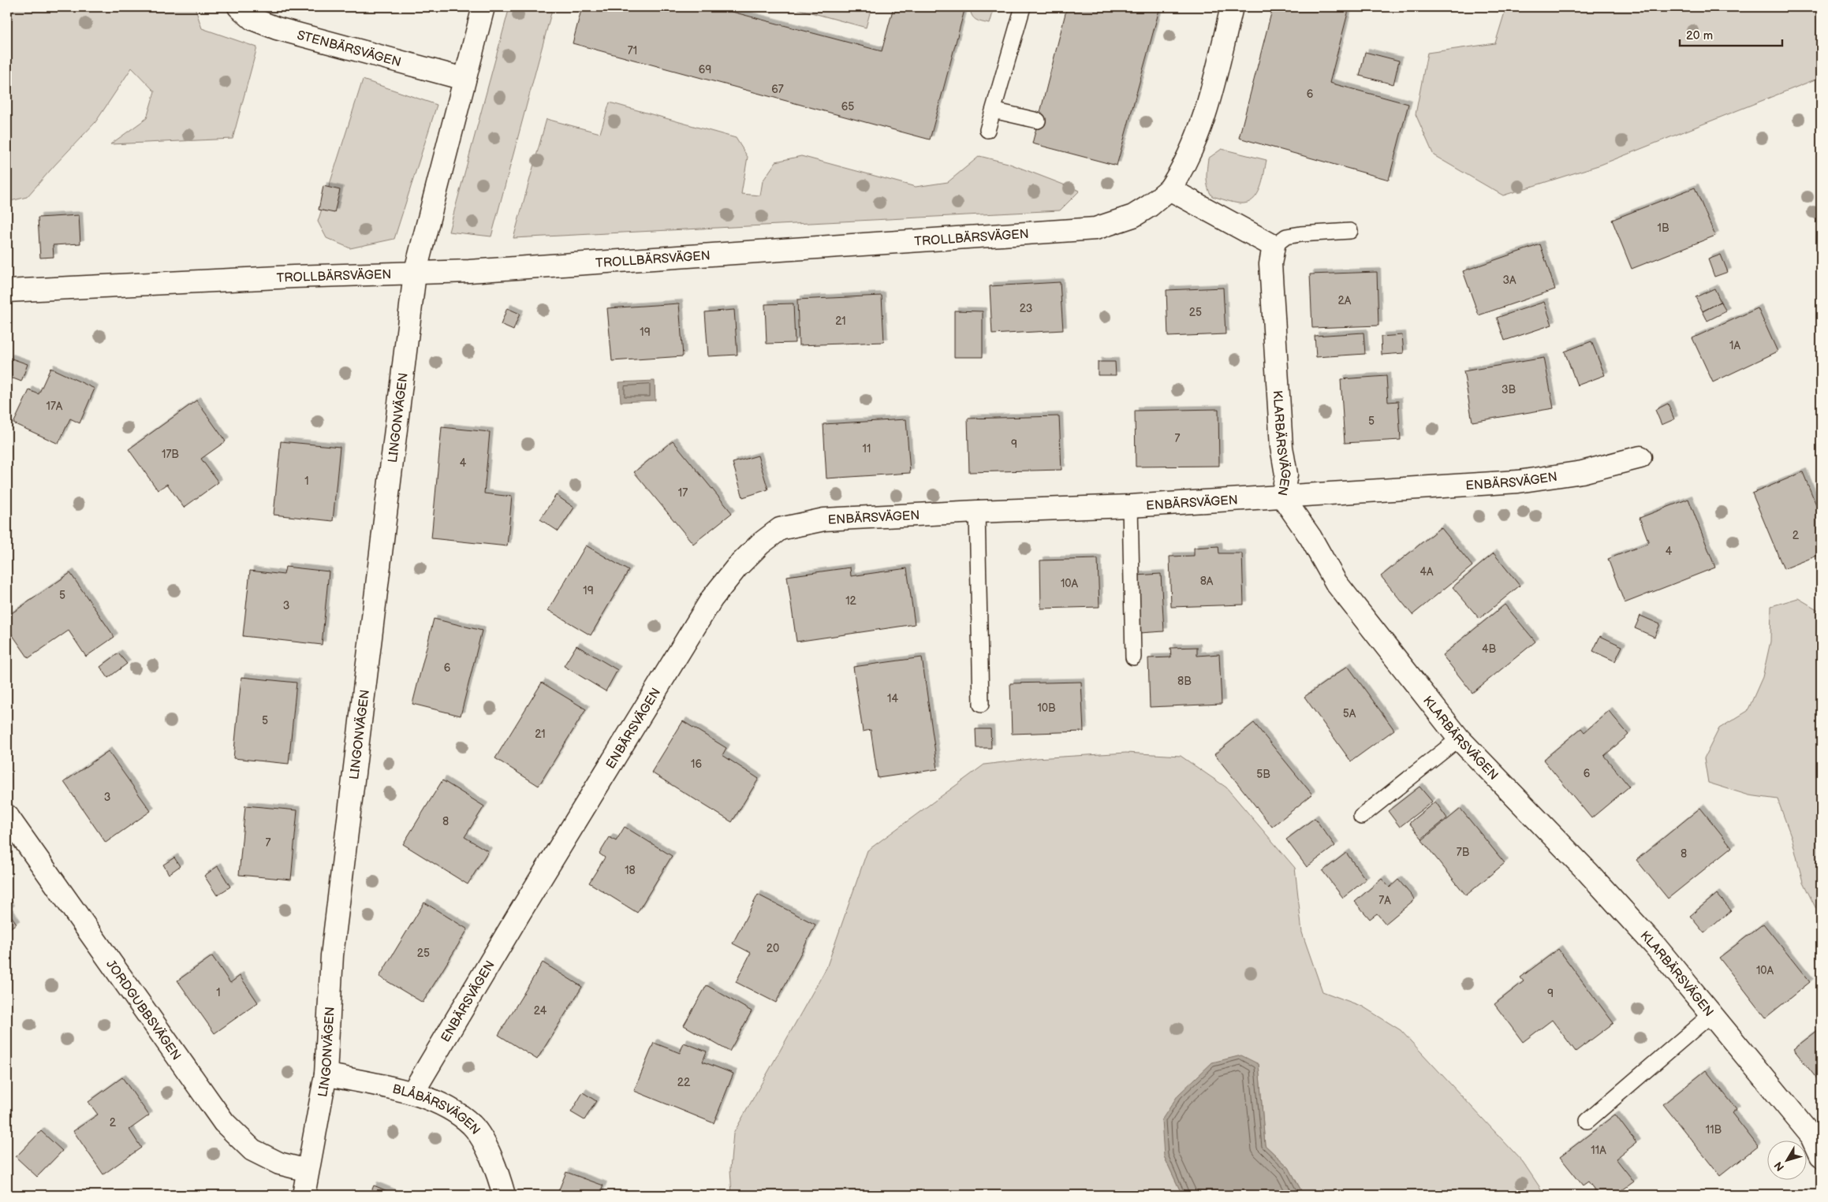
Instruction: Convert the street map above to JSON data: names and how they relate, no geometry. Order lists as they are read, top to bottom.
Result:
{
  "streets": {
    "street": [
      "STENBÄRSVÄGEN",
      "TROLLBÄRSVÄGEN",
      "LINGONVÄGEN",
      "KLARBÄRSVÄGEN",
      "ENBÄRSVÄGEN",
      "JORDGUBBSVÄGEN",
      "BLÅBÄRSVÄGEN"
    ]
  },
  "crossings": [
    ["TROLLBÄRSVÄGEN", "LINGONVÄGEN"],
    ["LINGONVÄGEN", "JORDGUBBSVÄGEN"],
    ["LINGONVÄGEN", "BLÅBÄRSVÄGEN"],
    ["KLARBÄRSVÄGEN", "ENBÄRSVÄGEN"],
    ["ENBÄRSVÄGEN", "BLÅBÄRSVÄGEN"]
  ],
  "house_numbers": [
    "71",
    "69",
    "67",
    "6",
    "65",
    "1B",
    "3A",
    "2A",
    "23",
    "25",
    "21",
    "19",
    "1A",
    "3B",
    "17A",
    "5",
    "7",
    "9",
    "11",
    "17B",
    "4",
    "1",
    "17",
    "2",
    "4",
    "4A",
    "8A",
    "10A",
    "19",
    "5",
    "12",
    "3",
    "4B",
    "6",
    "8B",
    "14",
    "10B",
    "5A",
    "5",
    "21",
    "16",
    "6",
    "5B",
    "3",
    "8",
    "7",
    "7B",
    "8",
    "18",
    "7A",
    "20",
    "25",
    "10A",
    "1",
    "9",
    "24",
    "22",
    "2",
    "11B",
    "11A"
  ],
  "scale_bar": "20 m",
  "north": "bottom left"
}
